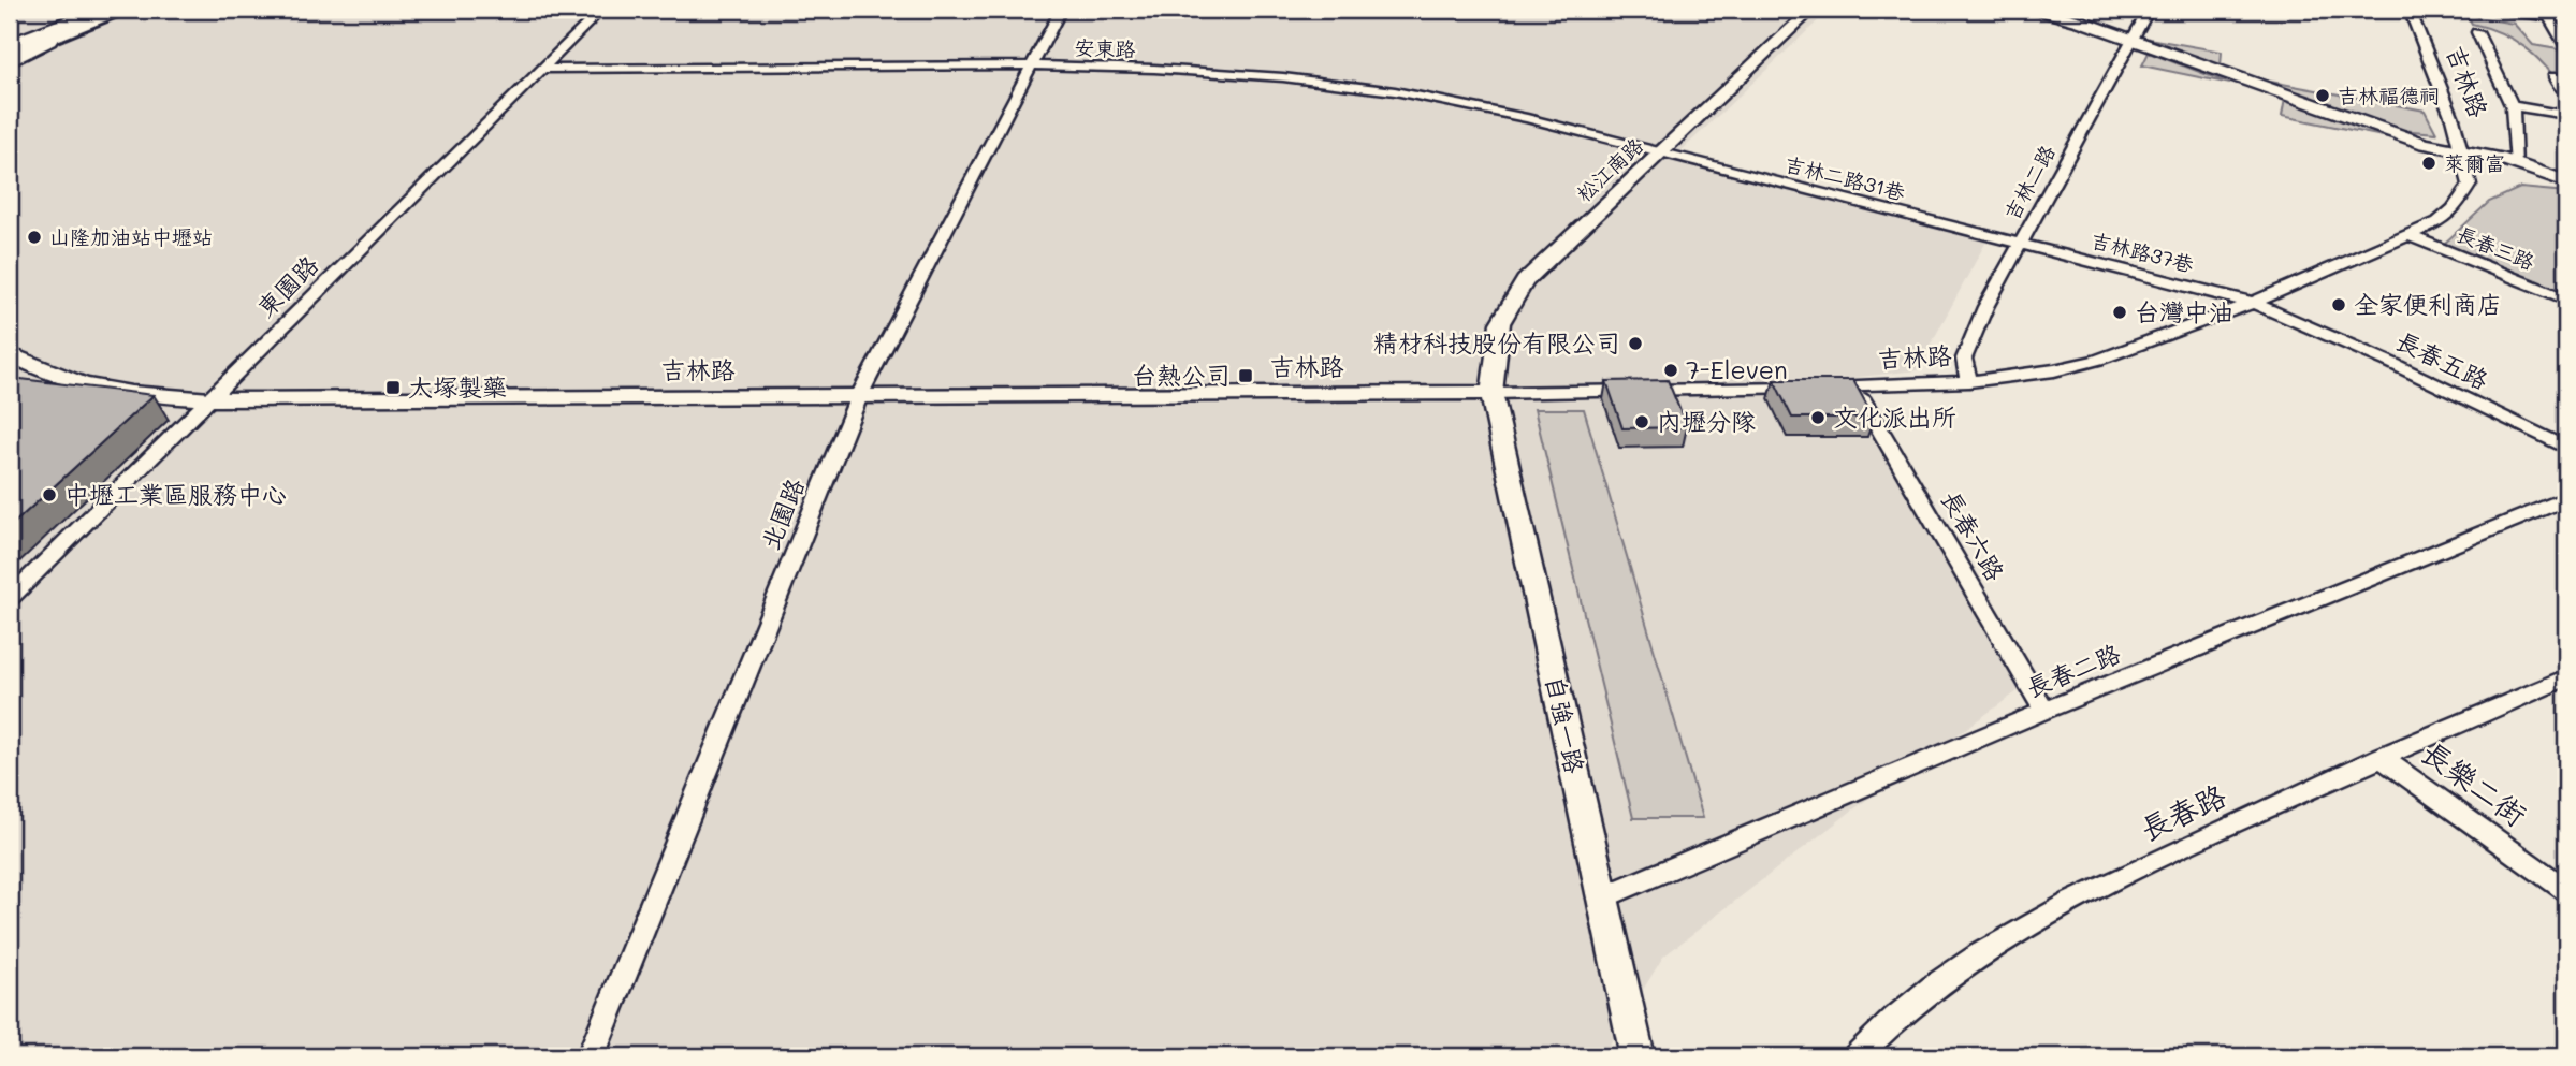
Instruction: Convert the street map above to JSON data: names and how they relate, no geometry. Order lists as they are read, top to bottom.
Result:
{
  "streets": {
    "street": [
      "安東路",
      "吉林路",
      "松江南路",
      "吉林二路31巷",
      "吉林二路",
      "長春三路",
      "吉林路37巷",
      "東園路",
      "長春五路",
      "北園路",
      "長春六路",
      "長春二路",
      "自強一路",
      "長樂二街",
      "長春路"
    ]
  },
  "crossings": [
    ["安東路", "松江南路"],
    ["安東路", "吉林二路31巷"],
    ["安東路", "東園路"],
    ["安東路", "北園路"],
    ["吉林路", "松江南路"],
    ["吉林路", "吉林二路"],
    ["吉林路", "長春三路"],
    ["吉林路", "吉林路37巷"],
    ["吉林路", "東園路"],
    ["吉林路", "長春五路"],
    ["吉林路", "北園路"],
    ["吉林路", "長春六路"],
    ["吉林路", "自強一路"],
    ["松江南路", "吉林二路31巷"],
    ["松江南路", "自強一路"],
    ["吉林二路31巷", "吉林二路"],
    ["吉林二路31巷", "吉林路37巷"],
    ["吉林二路", "吉林路37巷"],
    ["吉林路37巷", "長春五路"],
    ["長春六路", "長春二路"],
    ["長春二路", "自強一路"],
    ["長樂二街", "長春路"]
  ],
  "places": {
    "other": [
      "吉林福德祠",
      "萊爾富",
      "山隆加油站中壢站",
      "全家便利商店",
      "台灣中油",
      "精材科技股份有限公司",
      "7-Eleven",
      "文化派出所",
      "內壢分隊",
      "中壢工業區服務中心"
    ],
    "transit": ["台熱公司", "大塚製藥"]
  }
}
